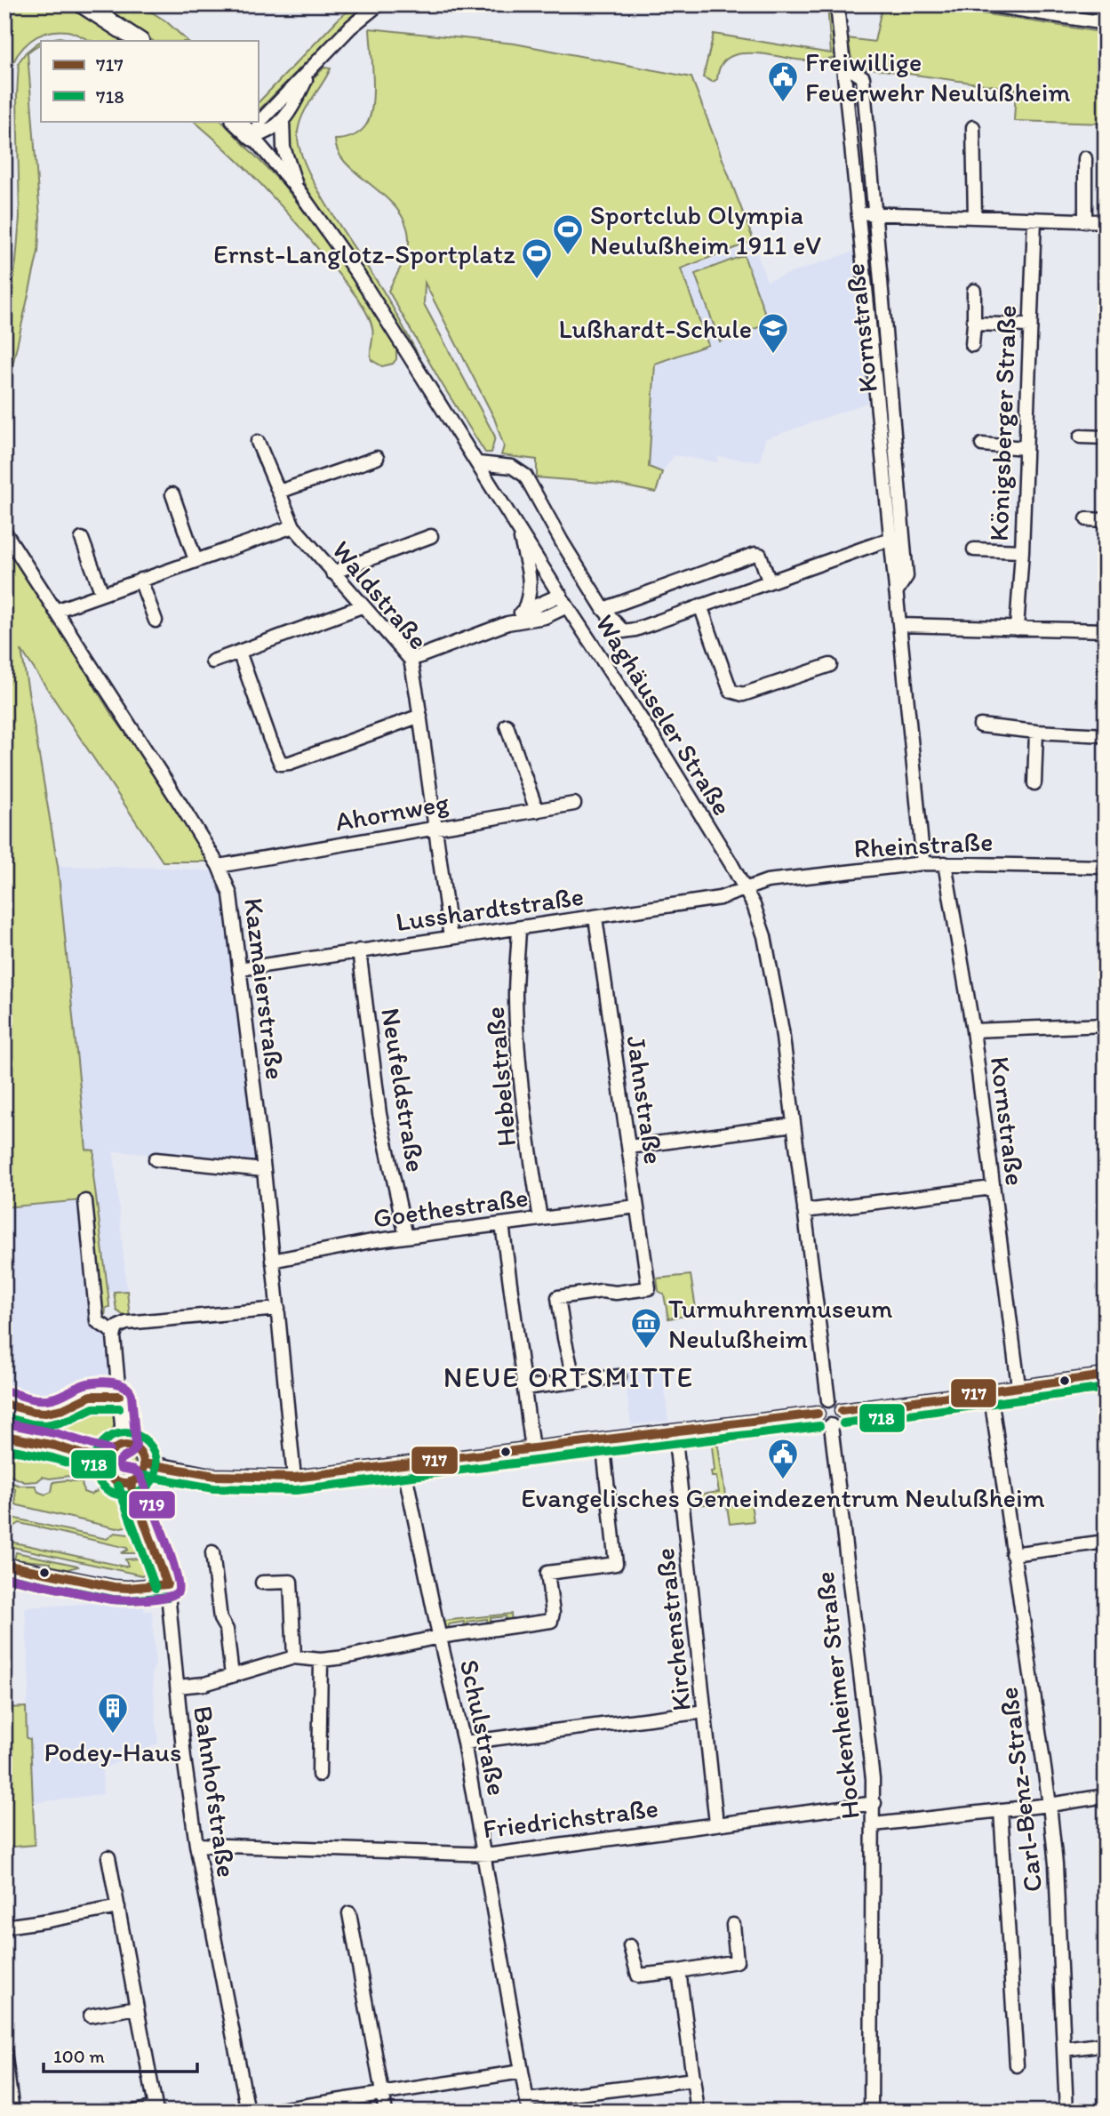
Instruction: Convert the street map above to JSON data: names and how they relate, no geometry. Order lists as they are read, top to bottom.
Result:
{
  "streets": {
    "street": [
      "Kornstraße",
      "Königsberger Straße",
      "Waldstraße",
      "Waghäuseler Straße",
      "Ahornweg",
      "Rheinstraße",
      "Lusshardtstraße",
      "Kazmaierstraße",
      "Hebelstraße",
      "Neufeldstraße",
      "Jahnstraße",
      "Goethestraße",
      "Kirchenstraße",
      "Hockenheimer Straße",
      "Schulstraße",
      "Carl-Benz-Straße",
      "Bahnhofstraße",
      "Friedrichstraße"
    ]
  },
  "crossings": [
    ["Kornstraße", "Rheinstraße"],
    ["Waldstraße", "Ahornweg"],
    ["Waldstraße", "Lusshardtstraße"],
    ["Waghäuseler Straße", "Rheinstraße"],
    ["Waghäuseler Straße", "Lusshardtstraße"],
    ["Waghäuseler Straße", "Hockenheimer Straße"],
    ["Ahornweg", "Kazmaierstraße"],
    ["Rheinstraße", "Lusshardtstraße"],
    ["Lusshardtstraße", "Kazmaierstraße"],
    ["Lusshardtstraße", "Hebelstraße"],
    ["Lusshardtstraße", "Neufeldstraße"],
    ["Lusshardtstraße", "Jahnstraße"],
    ["Kazmaierstraße", "Goethestraße"],
    ["Hebelstraße", "Goethestraße"],
    ["Neufeldstraße", "Goethestraße"],
    ["Jahnstraße", "Goethestraße"],
    ["Kirchenstraße", "Friedrichstraße"],
    ["Hockenheimer Straße", "Friedrichstraße"],
    ["Schulstraße", "Friedrichstraße"],
    ["Bahnhofstraße", "Friedrichstraße"]
  ],
  "districts": ["NEUE ORTSMITTE"],
  "places": {
    "public building": ["Freiwillige Feuerwehr Neulußheim", "Evangelisches Gemeindezentrum Neulußheim"],
    "sports": ["Sportclub Olympia Neulußheim 1911 eV", "Ernst-Langlotz-Sportplatz"],
    "school or university": ["Lußhardt-Schule"],
    "museum": ["Turmuhrenmuseum Neulußheim"],
    "building": ["Podey-Haus"]
  },
  "lines": ["transit line 717", "transit line 719", "transit line 718"],
  "legend": ["717", "718"],
  "scale_bar": "100 m"
}
